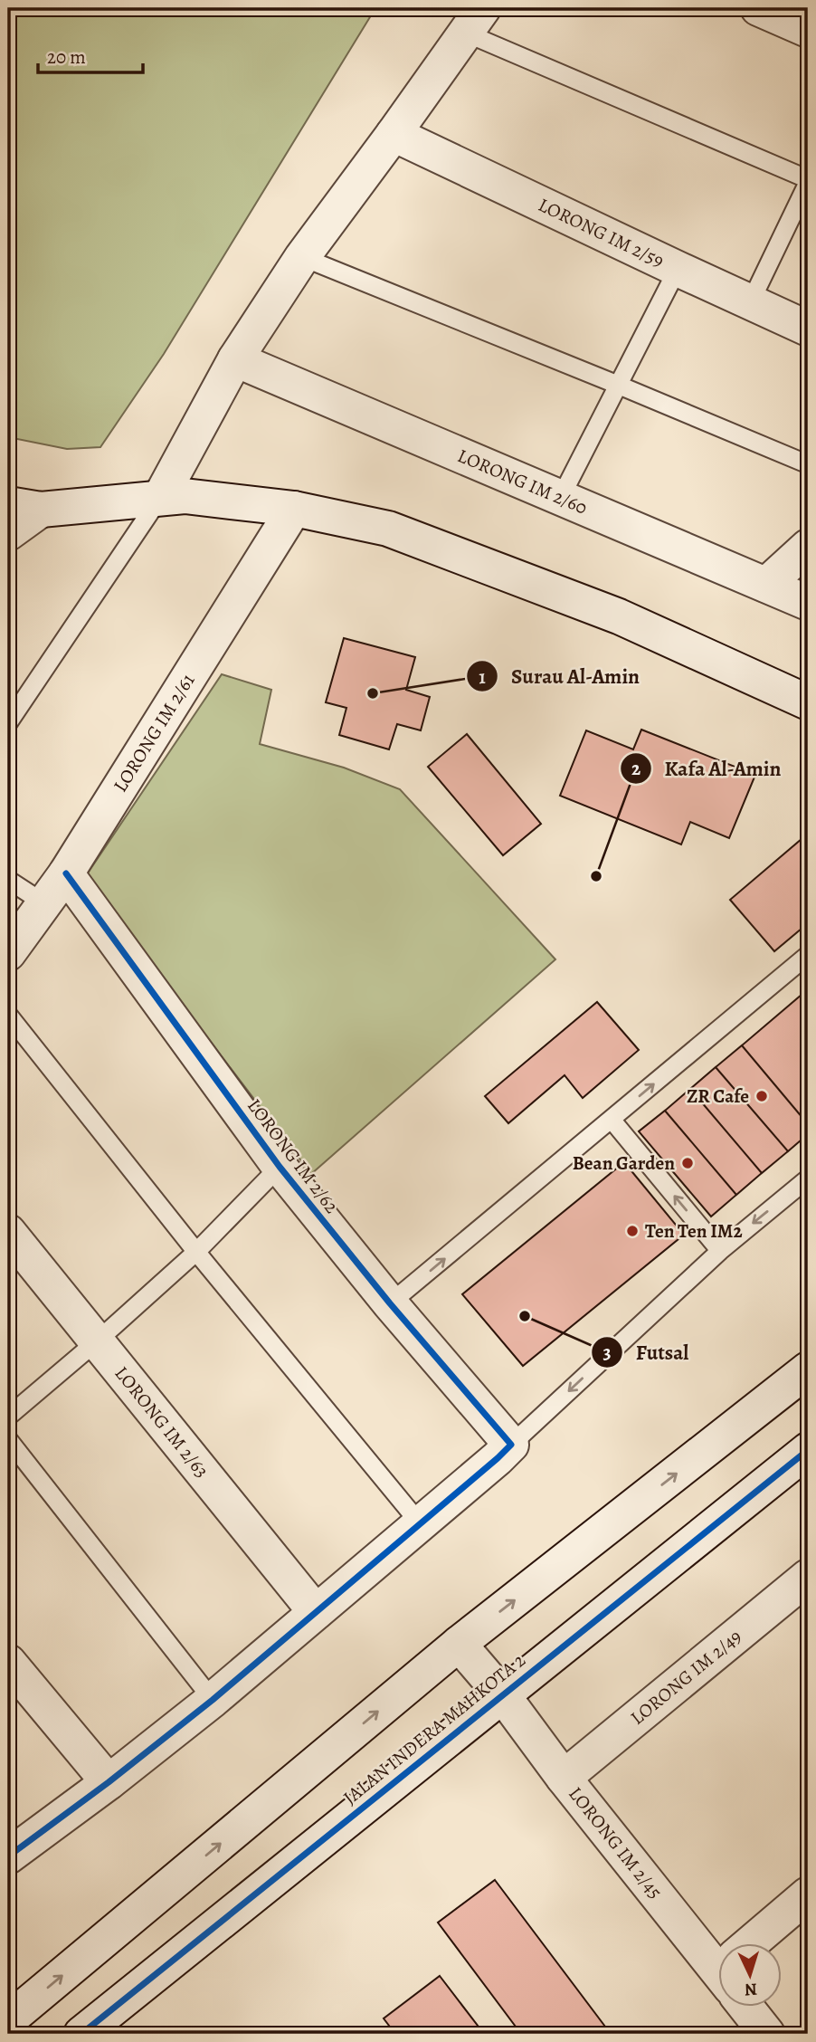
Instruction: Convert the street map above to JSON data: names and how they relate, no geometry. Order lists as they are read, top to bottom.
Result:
{
  "streets": {
    "street": [
      "LORONG IM 2/59",
      "LORONG IM 2/60",
      "LORONG IM 2/61",
      "LORONG IM 2/62",
      "LORONG IM 2/63",
      "LORONG IM 2/49",
      "JALAN INDERA MAHKOTA 2",
      "LORONG IM 2/45"
    ]
  },
  "crossings": [
    ["LORONG IM 2/61", "LORONG IM 2/62"],
    ["LORONG IM 2/49", "LORONG IM 2/45"],
    ["JALAN INDERA MAHKOTA 2", "LORONG IM 2/45"]
  ],
  "places": [
    "Surau Al-Amin",
    "Kafa Al-Amin",
    "ZR Cafe",
    "Bean Garden",
    "Ten Ten IM2",
    "Futsal"
  ],
  "scale_bar": "20 m",
  "north": "bottom"
}
